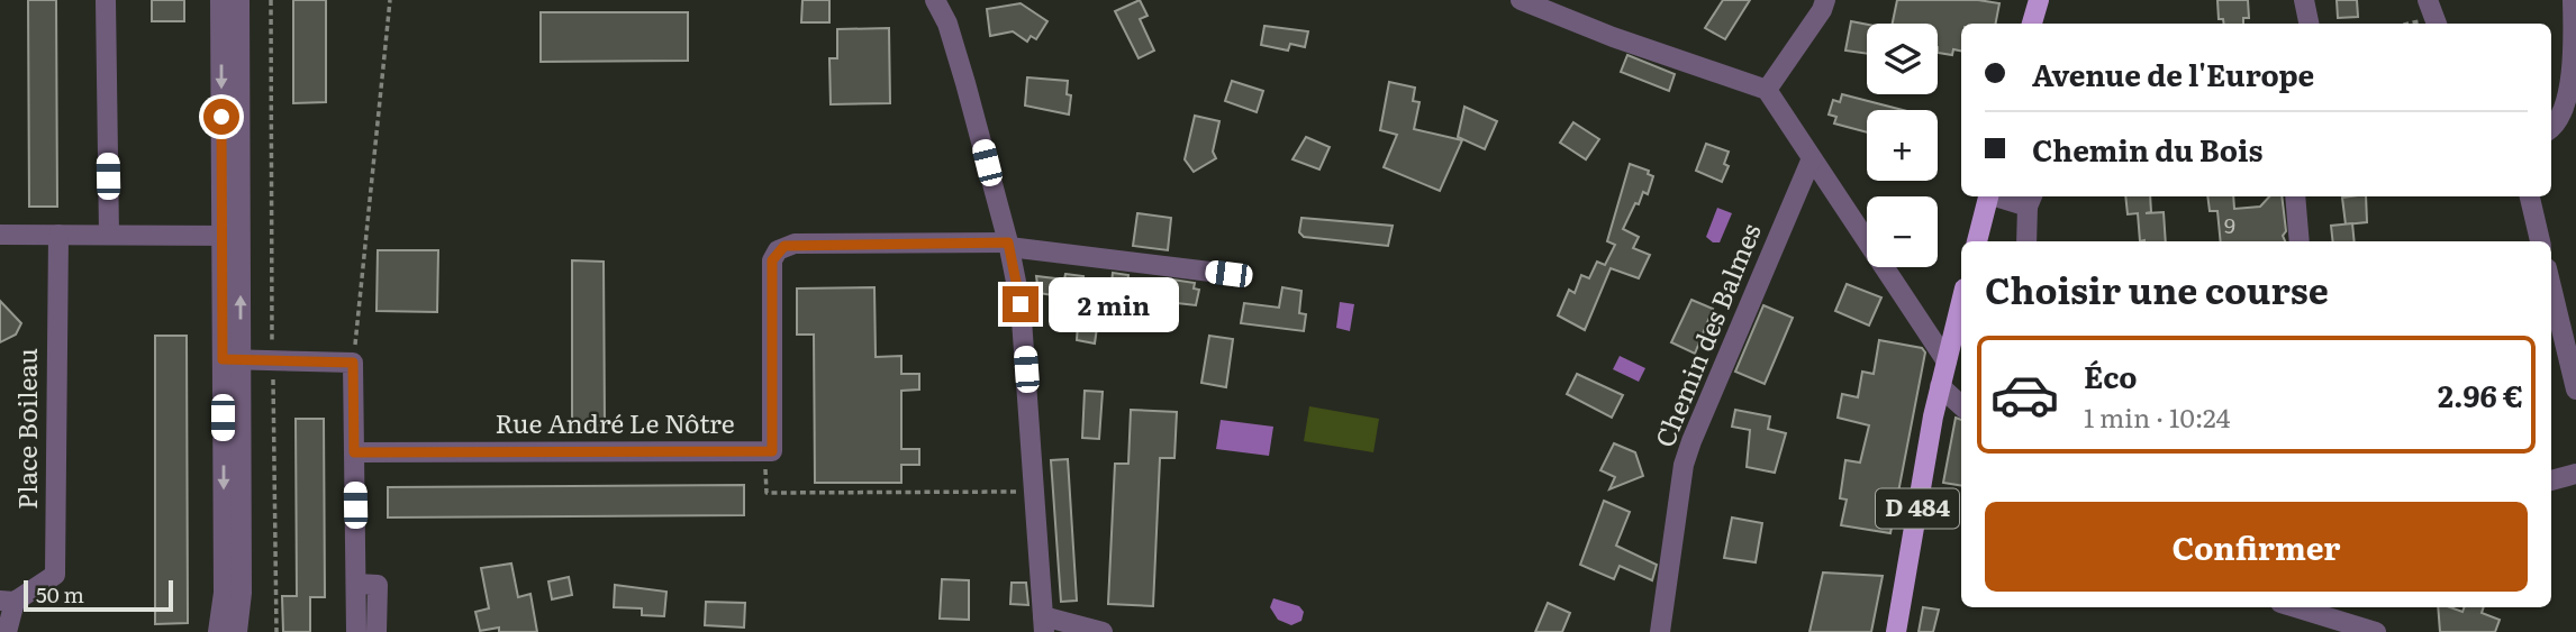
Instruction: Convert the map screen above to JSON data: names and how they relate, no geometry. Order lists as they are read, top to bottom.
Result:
{
  "streets": {
    "main road": ["D 484"],
    "street": ["Chemin des Balmes", "Rue André Le Nôtre", "Place Boileau"]
  },
  "house_numbers": ["9"],
  "scale_bar": "50 m",
  "page": {
    "map_buttons": ["+", "−"],
    "banner": ["Avenue de l'Europe", "Chemin du Bois"],
    "heading": "Choisir une course",
    "bubble": "2 min",
    "list": [
      {
        "name": "Éco",
        "note": "1 min · 10:24",
        "value": "2.96 €"
      }
    ],
    "buttons": "Confirmer",
    "scale": "50 m"
  }
}
